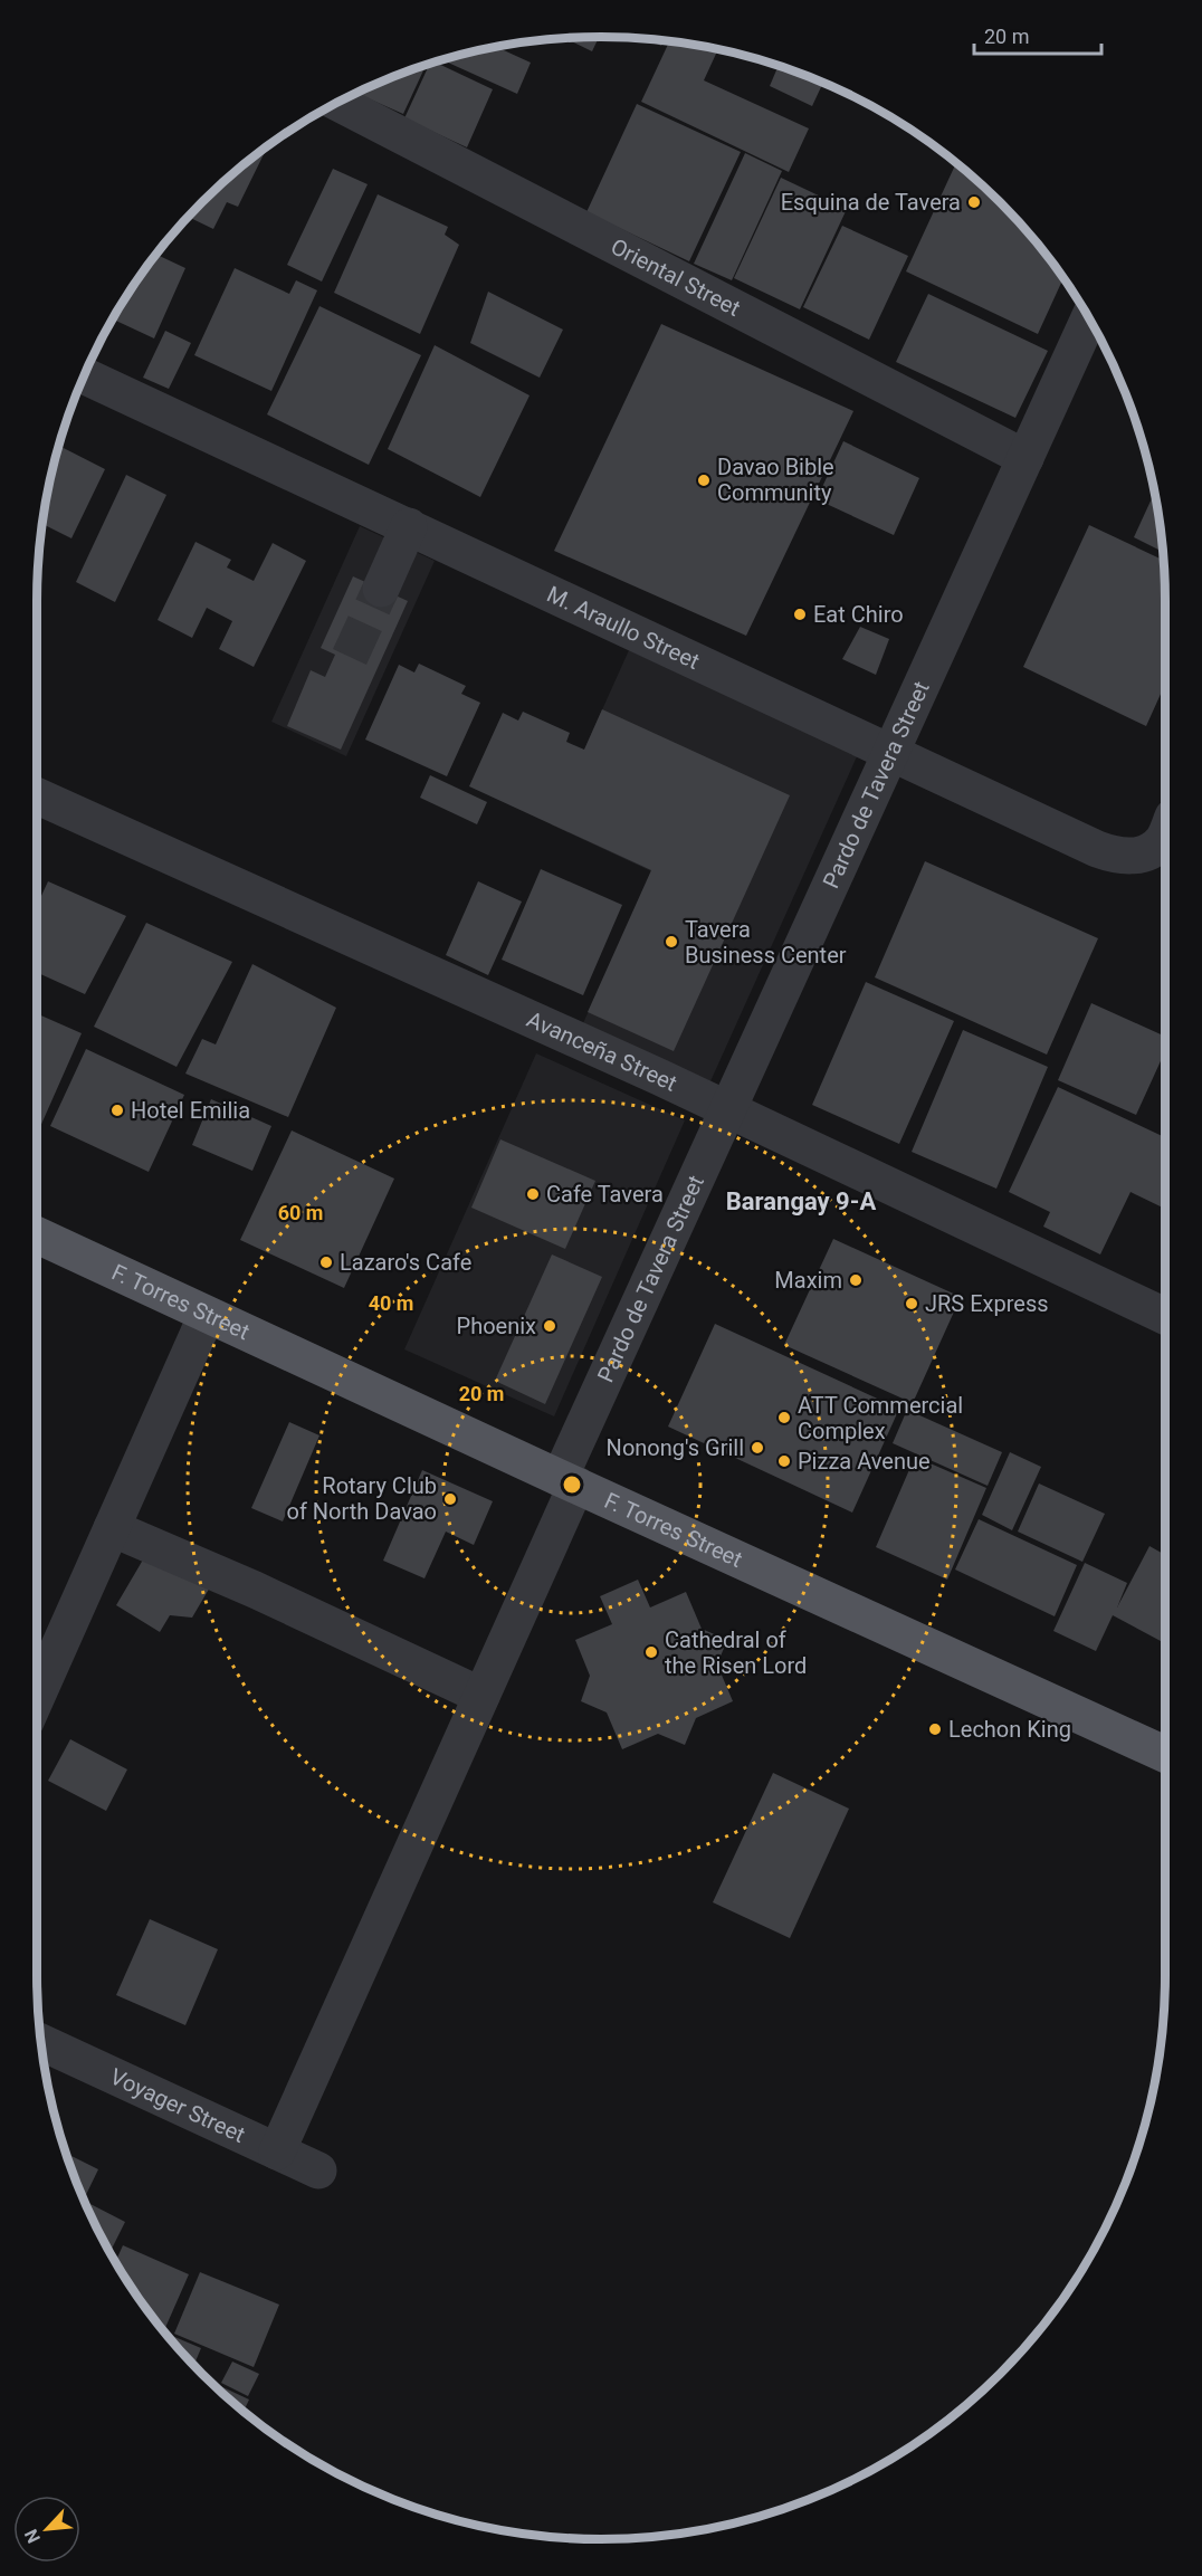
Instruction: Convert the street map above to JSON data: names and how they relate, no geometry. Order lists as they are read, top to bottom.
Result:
{
  "streets": {
    "main road": ["F. Torres Street"],
    "street": [
      "Oriental Street",
      "M. Araullo Street",
      "Pardo de Tavera Street",
      "Avanceña Street",
      "Voyager Street"
    ]
  },
  "crossings": [
    ["Oriental Street", "Pardo de Tavera Street"],
    ["M. Araullo Street", "Pardo de Tavera Street"],
    ["Pardo de Tavera Street", "Avanceña Street"],
    ["Pardo de Tavera Street", "F. Torres Street"],
    ["Pardo de Tavera Street", "Voyager Street"]
  ],
  "districts": ["Barangay 9-A"],
  "places": [
    "Esquina de Tavera",
    "Davao Bible Community",
    "Eat Chiro",
    "Tavera Business Center",
    "Hotel Emilia",
    "Cafe Tavera",
    "Lazaro's Cafe",
    "Maxim",
    "JRS Express",
    "Phoenix",
    "ATT Commercial Complex",
    "Nonong's Grill",
    "Pizza Avenue",
    "Rotary Club of North Davao",
    "Cathedral of the Risen Lord",
    "Lechon King"
  ],
  "scale_bar": "20 m",
  "north": "bottom left",
  "rings": ["60 m", "40 m", "20 m"]
}
